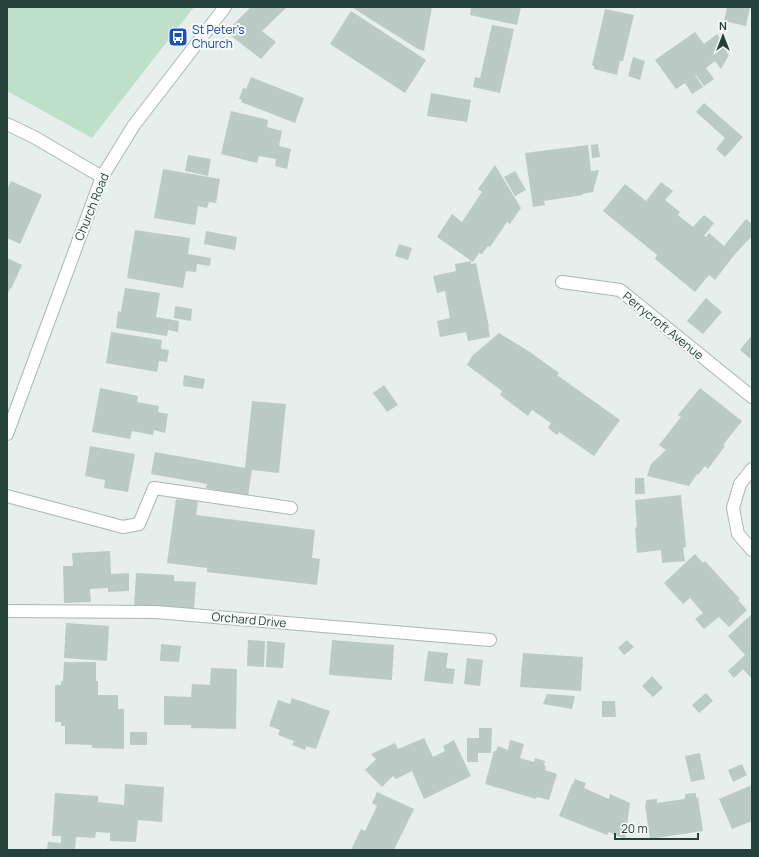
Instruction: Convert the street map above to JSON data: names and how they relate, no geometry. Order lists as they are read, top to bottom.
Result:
{
  "streets": {
    "street": ["Church Road", "Perrycroft Avenue", "Orchard Drive"]
  },
  "places": {
    "bus stop": ["St Peter's Church"]
  },
  "scale_bar": "20 m",
  "north": "top"
}
